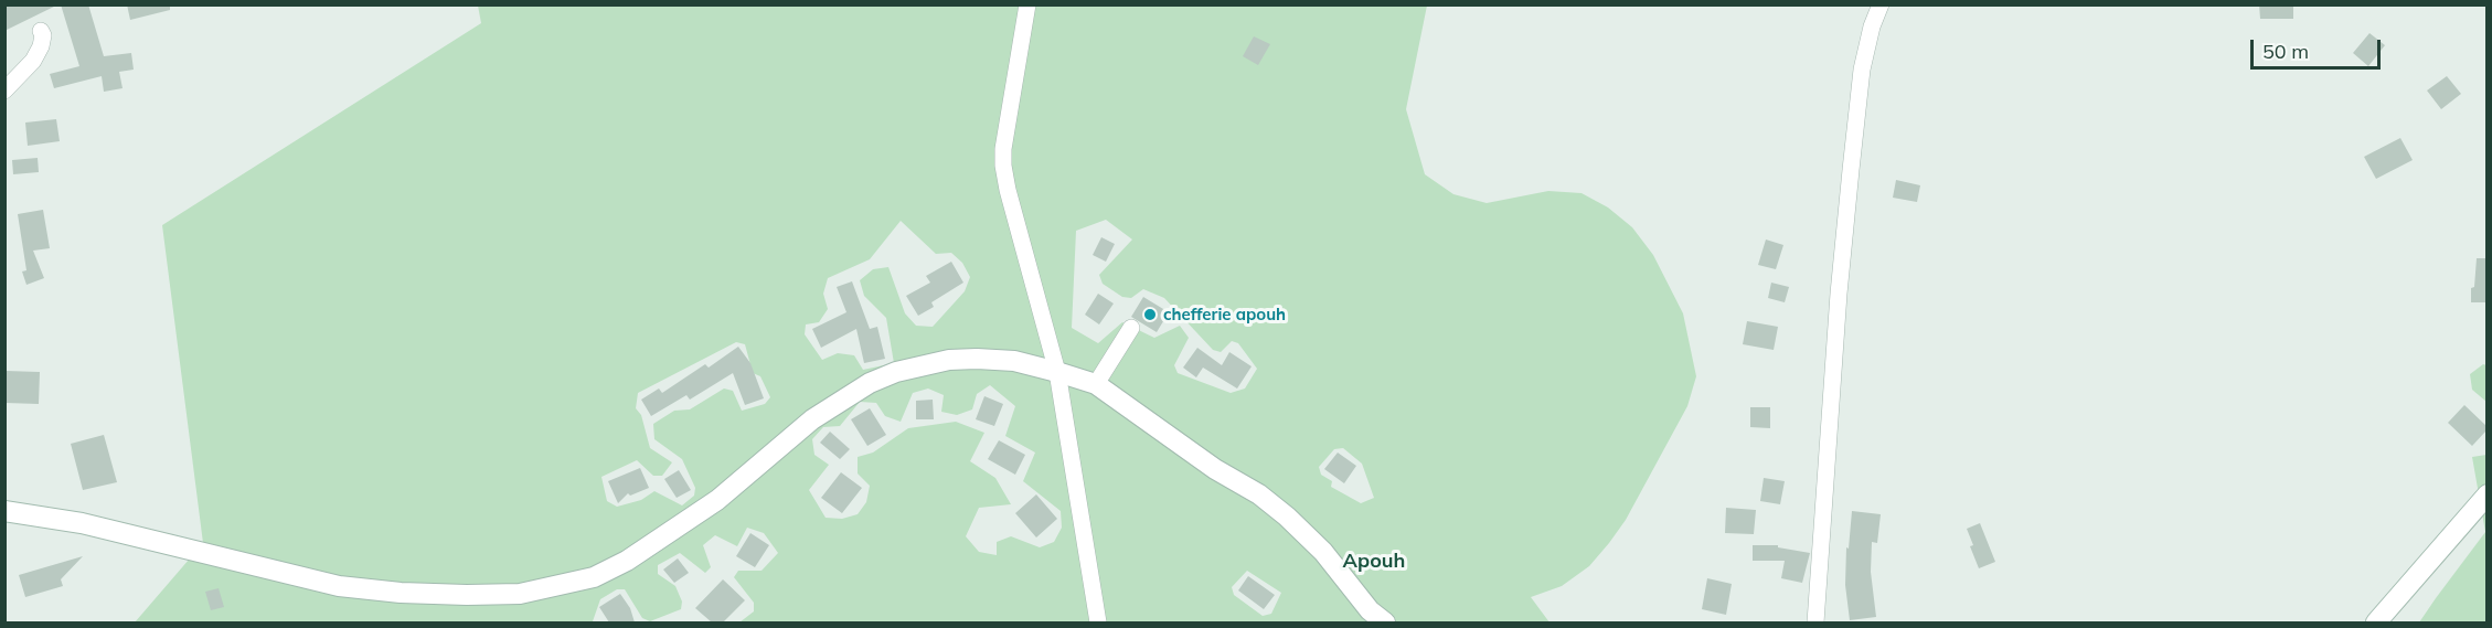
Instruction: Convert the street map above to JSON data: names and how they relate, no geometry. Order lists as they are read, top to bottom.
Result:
{
  "districts": ["Apouh"],
  "places": ["chefferie apouh"],
  "scale_bar": "50 m"
}
